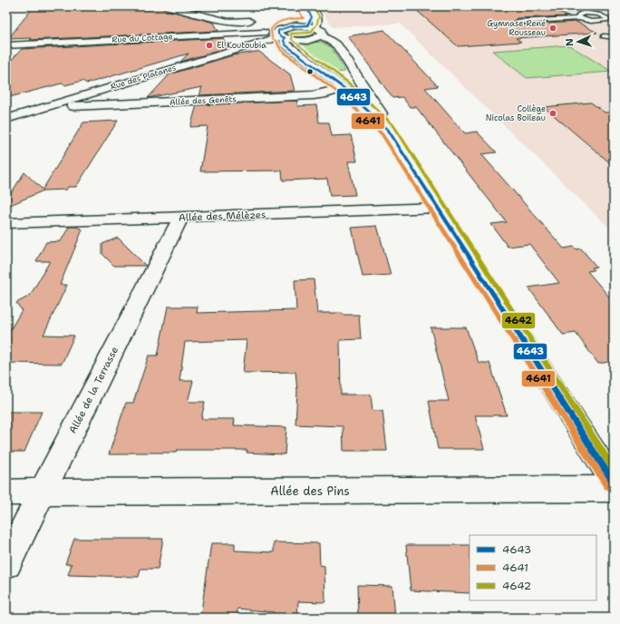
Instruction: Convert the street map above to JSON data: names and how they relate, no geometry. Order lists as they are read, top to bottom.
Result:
{
  "streets": {
    "street": [
      "Rue du Cottage",
      "Rue des Platanes",
      "Allée des Genêts",
      "Allée des Mélèzes",
      "Allée de la Terrasse",
      "Allée des Pins"
    ]
  },
  "crossings": [
    ["Rue du Cottage", "Rue des Platanes"],
    ["Rue des Platanes", "Allée des Genêts"],
    ["Allée des Mélèzes", "Allée de la Terrasse"],
    ["Allée de la Terrasse", "Allée des Pins"]
  ],
  "places": ["Gymnase René Rousseau", "El Koutoubia", "Collège Nicolas Boileau"],
  "lines": ["transit line 4643", "transit line 4642", "transit line 4641"],
  "legend": ["4643", "4641", "4642"],
  "north": "left"
}
